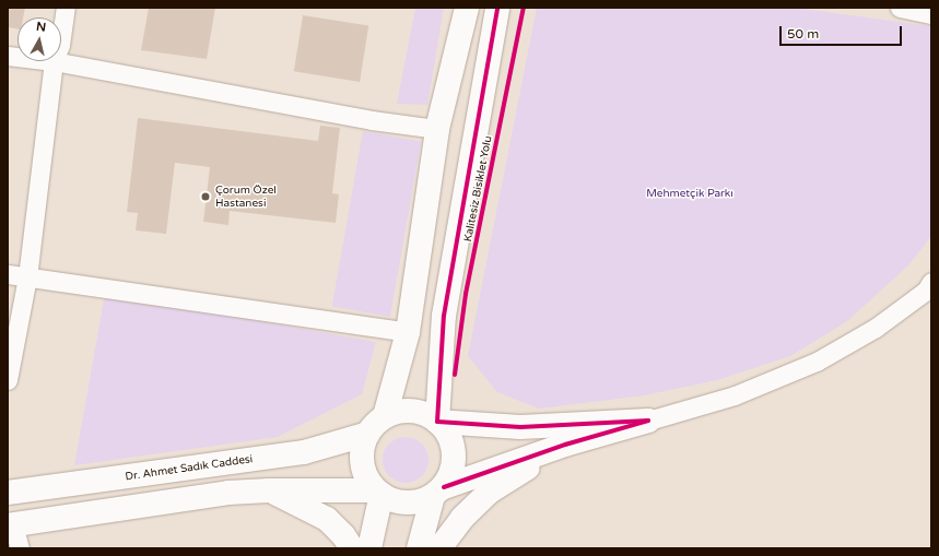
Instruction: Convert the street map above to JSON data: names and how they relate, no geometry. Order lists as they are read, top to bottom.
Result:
{
  "streets": {
    "street": ["Dr. Ahmet Sadık Caddesi"],
    "cycle path": ["Kalitesiz Bisiklet Yolu"]
  },
  "parks": ["Mehmetçik Parkı"],
  "places": ["Çorum Özel Hastanesi"],
  "scale_bar": "50 m",
  "north": "top"
}
